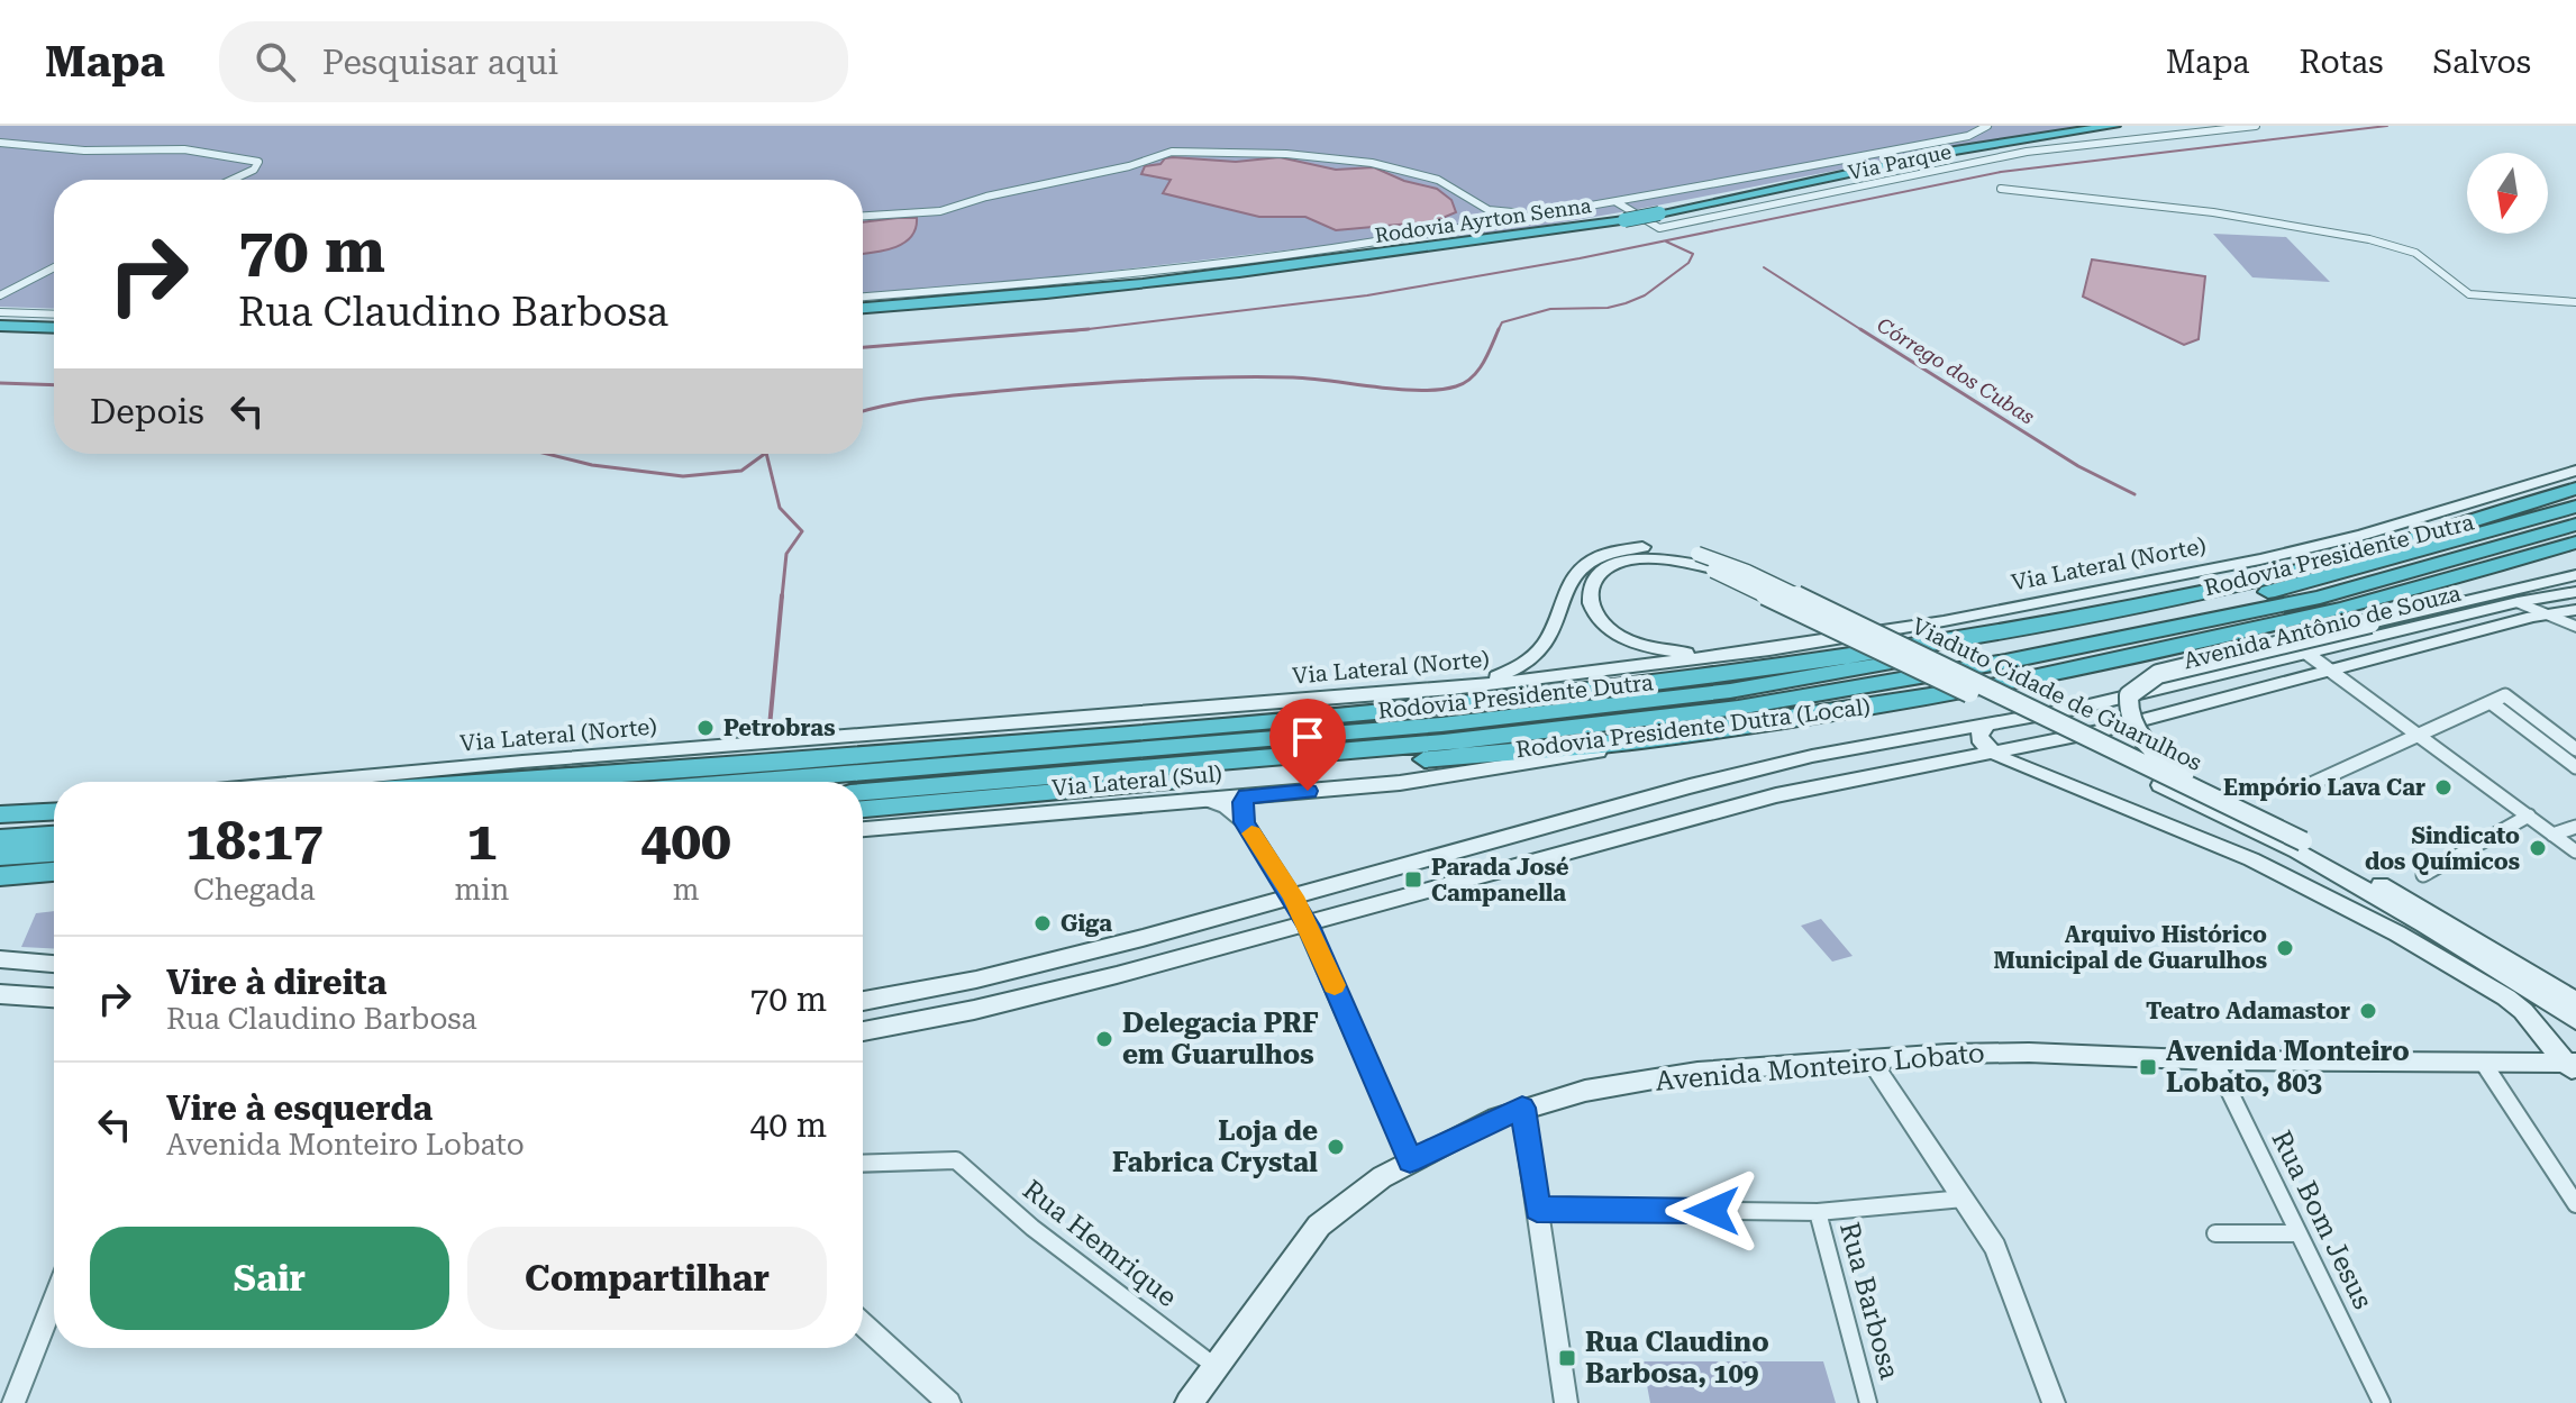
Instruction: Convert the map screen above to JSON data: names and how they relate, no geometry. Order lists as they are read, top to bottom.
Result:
{
  "streets": {
    "highway": ["Rodovia Ayrton Senna", "Rodovia Presidente Dutra", "Rodovia Presidente Dutra (Local)"],
    "main road": [
      "Via Lateral (Norte)",
      "Avenida Antônio de Souza",
      "Viaduto Cidade de Guarulhos",
      "Via Lateral (Sul)",
      "Avenida Monteiro Lobato"
    ],
    "street": [
      "Via Parque",
      "Rua Bom Jesus",
      "Rua Hemrique",
      "Rua Barbosa"
    ]
  },
  "crossings": [
    ["Via Parque", "Rodovia Ayrton Senna"],
    ["Rodovia Presidente Dutra (Local)", "Via Lateral (Sul)"],
    ["Avenida Monteiro Lobato", "Rua Bom Jesus"],
    ["Avenida Monteiro Lobato", "Rua Hemrique"]
  ],
  "water": ["Córrego dos Cubas"],
  "places": {
    "other": [
      "Petrobras",
      "Empório Lava Car",
      "Sindicato dos Químicos",
      "Giga",
      "Arquivo Histórico Municipal de Guarulhos",
      "Teatro Adamastor",
      "Delegacia PRF em Guarulhos",
      "Loja de Fabrica Crystal"
    ],
    "transit": ["Parada José Campanella", "Avenida Monteiro Lobato, 803", "Rua Claudino Barbosa, 109"]
  },
  "north": "bottom",
  "page": {
    "header": "Mapa",
    "search": "Pesquisar aqui",
    "nav": ["Mapa", "Rotas", "Salvos"],
    "turn": ["70 m", "Rua Claudino Barbosa"],
    "then": "Depois",
    "eta": [
      "18:17",
      "Chegada",
      "1",
      "min",
      "400",
      "m"
    ],
    "list": [
      {
        "name": "Vire à direita",
        "note": "Rua Claudino Barbosa",
        "value": "70 m"
      },
      {
        "name": "Vire à esquerda",
        "note": "Avenida Monteiro Lobato",
        "value": "40 m"
      }
    ],
    "buttons": ["Sair", "Compartilhar"]
  }
}
